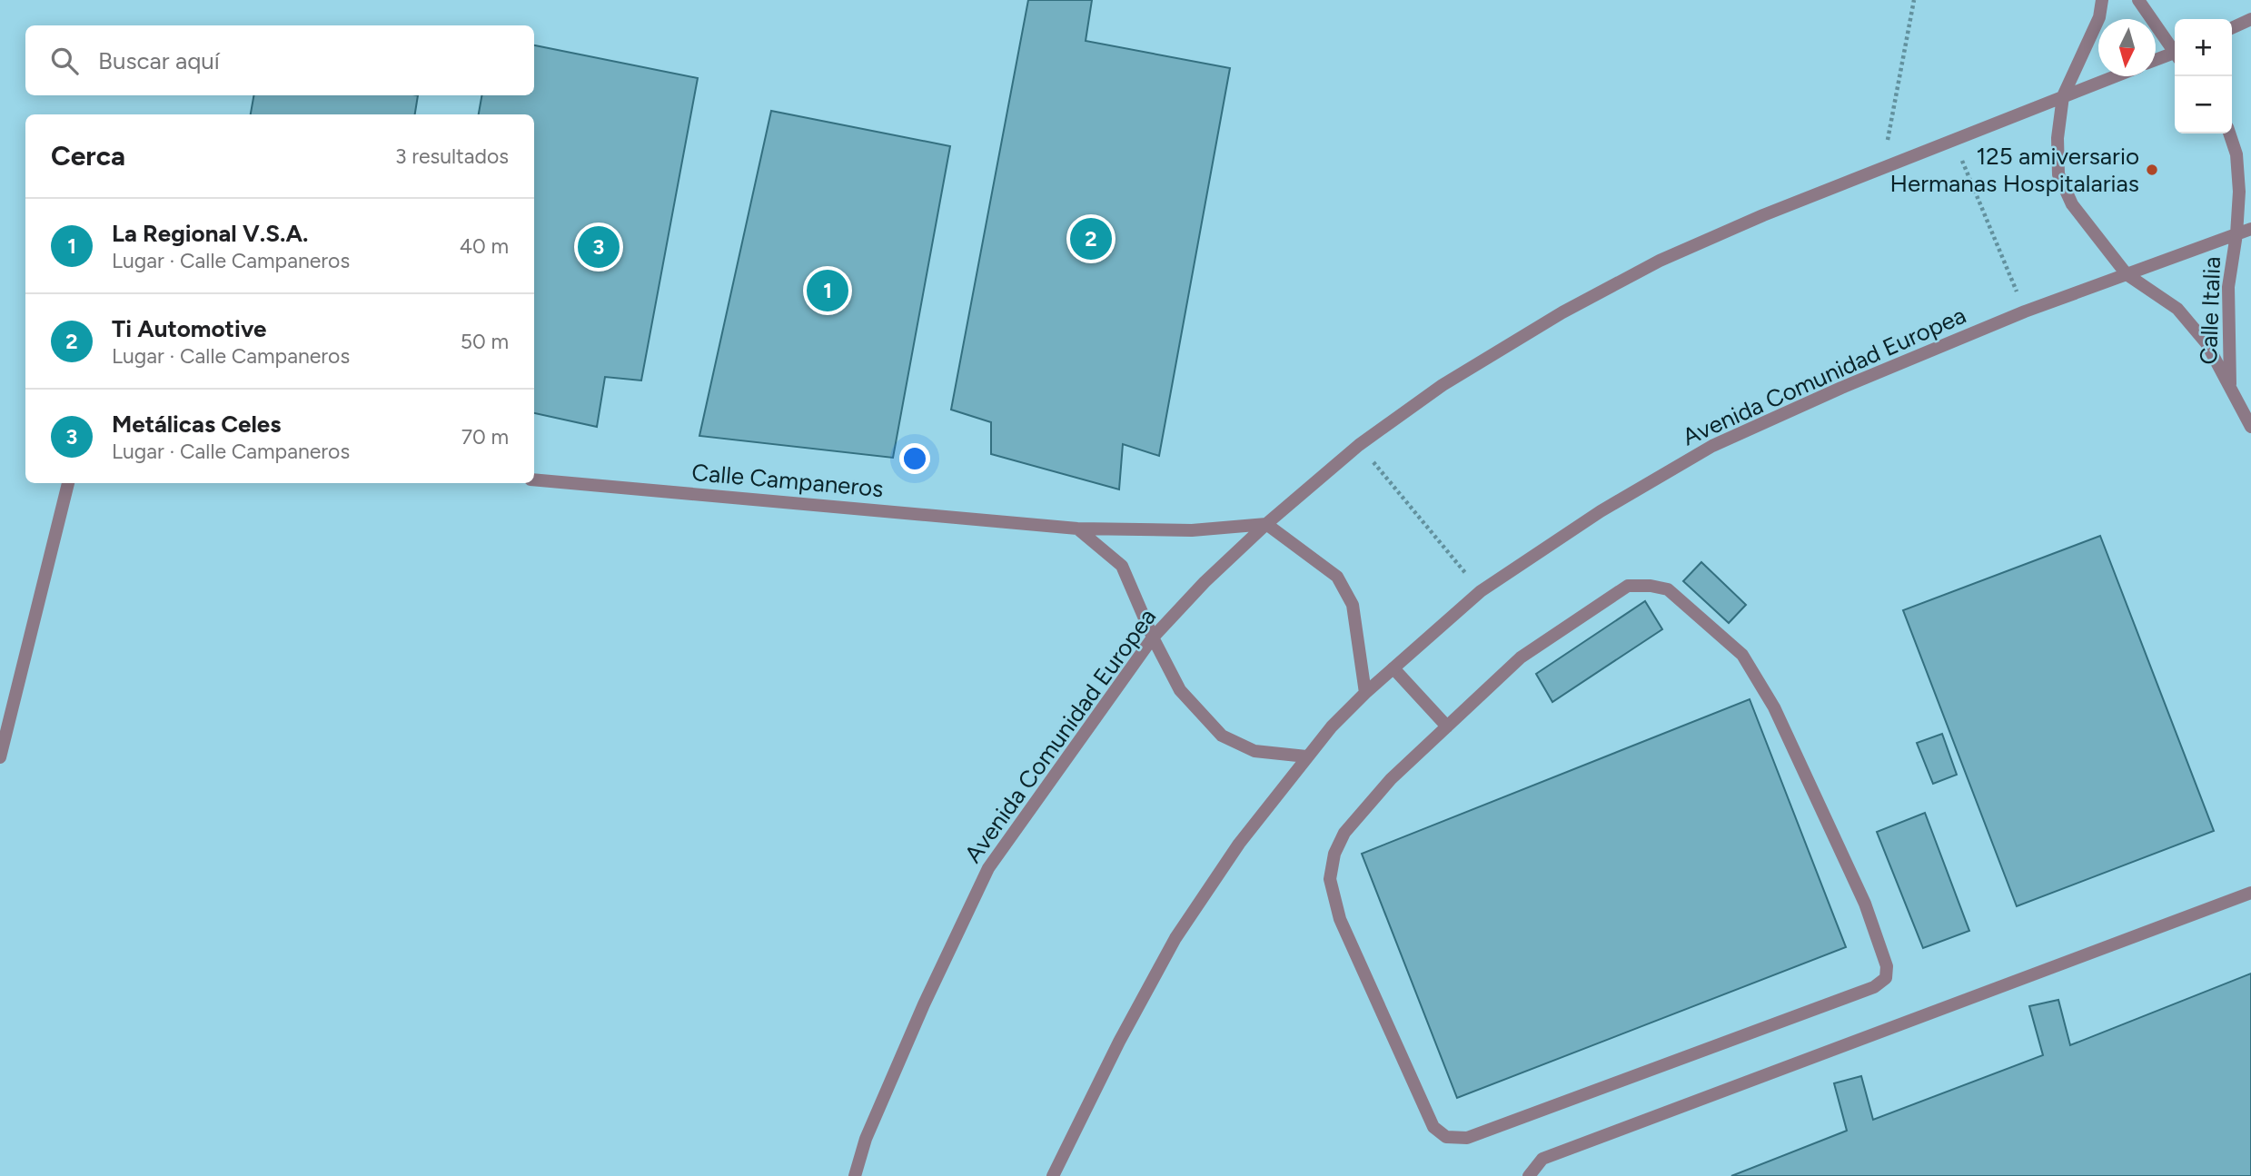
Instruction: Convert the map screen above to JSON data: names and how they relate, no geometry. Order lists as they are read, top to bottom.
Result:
{
  "streets": {
    "street": ["Calle Italia", "Avenida Comunidad Europea", "Calle Campaneros"]
  },
  "crossings": [
    ["Calle Italia", "Avenida Comunidad Europea"],
    ["Avenida Comunidad Europea", "Calle Campaneros"]
  ],
  "places": ["125 amiversario Hermanas Hospitalarias"],
  "north": "bottom",
  "page": {
    "map_buttons": ["+", "−"],
    "search": "Buscar aquí",
    "heading": ["Cerca", "3 resultados"],
    "list": [
      {
        "mark": "1",
        "name": "La Regional V.S.A.",
        "note": "Lugar · Calle Campaneros",
        "value": "40 m"
      },
      {
        "mark": "2",
        "name": "Ti Automotive",
        "note": "Lugar · Calle Campaneros",
        "value": "50 m"
      },
      {
        "mark": "3",
        "name": "Metálicas Celes",
        "note": "Lugar · Calle Campaneros",
        "value": "70 m"
      }
    ],
    "pins": ["2", "3", "1"]
  }
}
